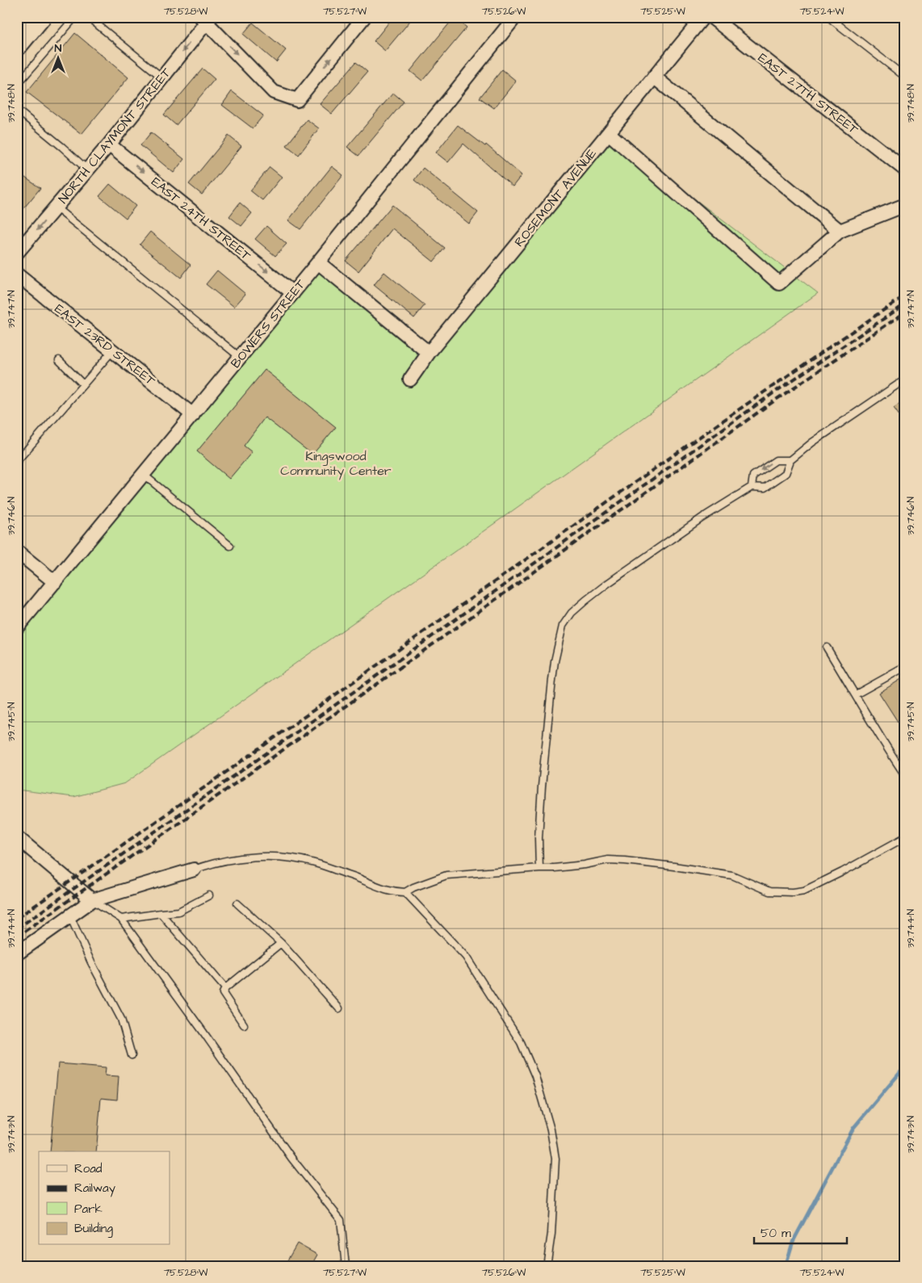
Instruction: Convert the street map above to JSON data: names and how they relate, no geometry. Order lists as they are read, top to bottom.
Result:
{
  "streets": {
    "street": [
      "EAST 27TH STREET",
      "NORTH CLAYMONT STREET",
      "ROSEMONT AVENUE",
      "EAST 24TH STREET",
      "BOWERS STREET",
      "EAST 23RD STREET"
    ]
  },
  "crossings": [
    ["NORTH CLAYMONT STREET", "EAST 24TH STREET"],
    ["EAST 24TH STREET", "BOWERS STREET"],
    ["BOWERS STREET", "EAST 23RD STREET"]
  ],
  "one_way": ["NORTH CLAYMONT STREET", "EAST 24TH STREET"],
  "parks": ["Kingswood Community Center"],
  "legend": [
    "Road",
    "Railway",
    "Park",
    "Building"
  ],
  "scale_bar": "50 m",
  "north": "top",
  "coordinates": [
    "75.528°W",
    "75.527°W",
    "75.526°W",
    "75.525°W",
    "75.524°W",
    "39.748°N",
    "39.747°N",
    "39.746°N",
    "39.745°N",
    "39.744°N",
    "39.743°N"
  ]
}
